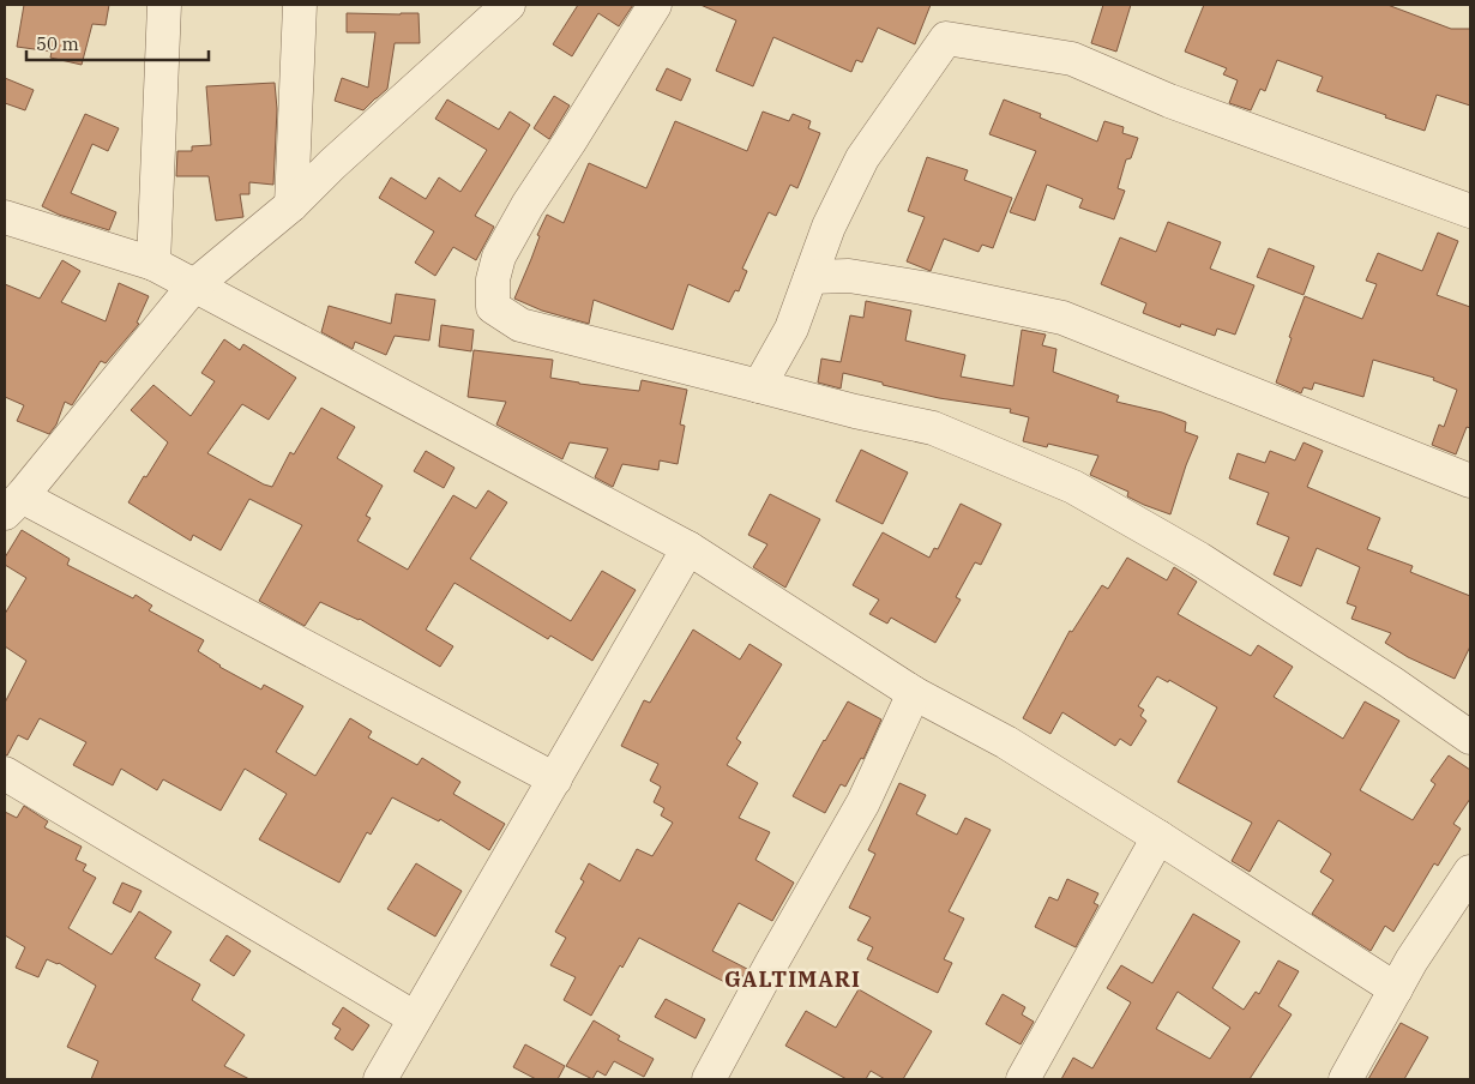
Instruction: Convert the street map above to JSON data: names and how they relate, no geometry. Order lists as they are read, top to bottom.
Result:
{
  "districts": ["GALTIMARI"],
  "scale_bar": "50 m"
}
